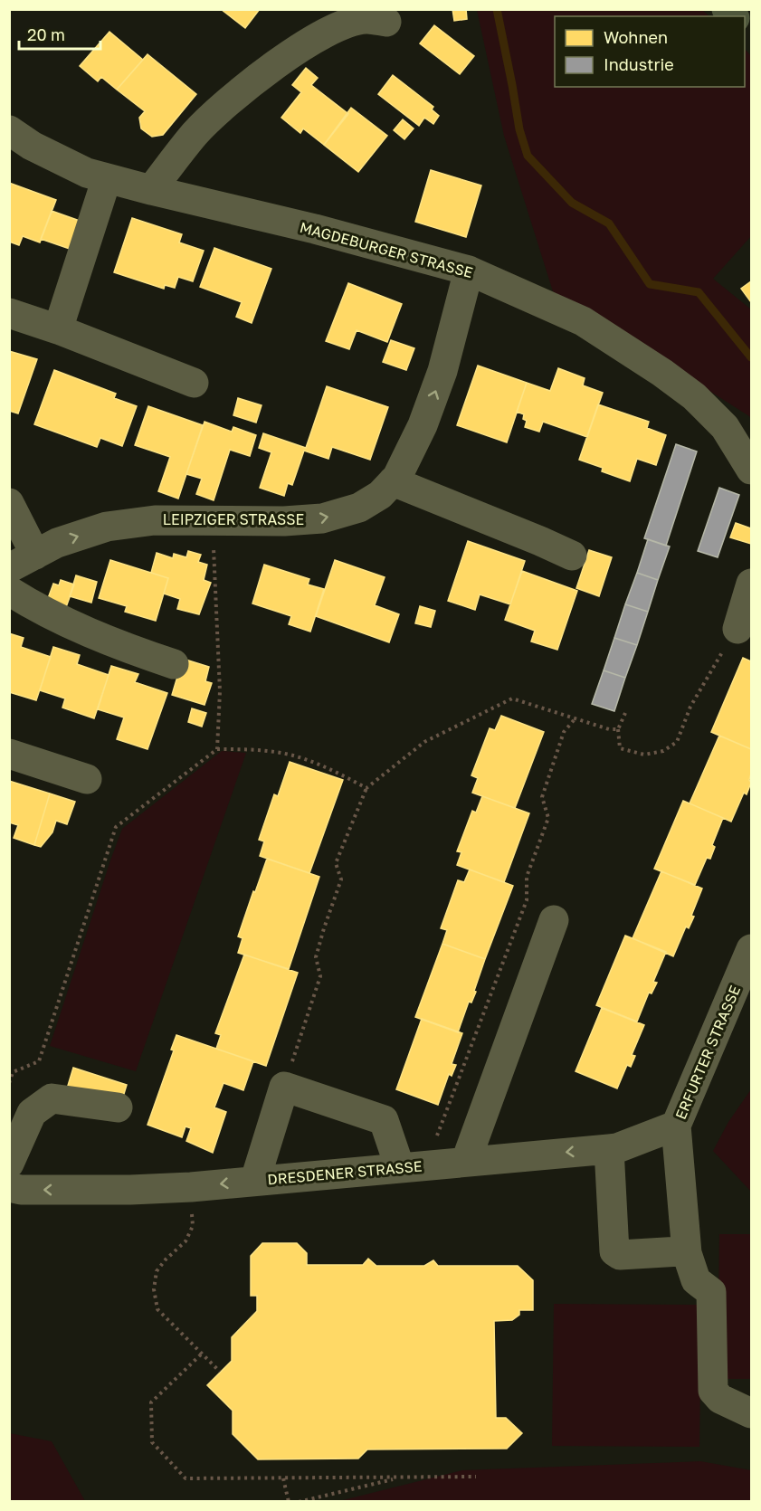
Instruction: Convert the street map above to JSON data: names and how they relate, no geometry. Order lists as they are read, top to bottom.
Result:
{
  "streets": {
    "street": [
      "MAGDEBURGER STRASSE",
      "LEIPZIGER STRASSE",
      "ERFURTER STRASSE",
      "DRESDENER STRASSE"
    ]
  },
  "crossings": [
    ["MAGDEBURGER STRASSE", "LEIPZIGER STRASSE"],
    ["ERFURTER STRASSE", "DRESDENER STRASSE"]
  ],
  "one_way": ["LEIPZIGER STRASSE", "DRESDENER STRASSE"],
  "legend": ["Wohnen", "Industrie"],
  "scale_bar": "20 m"
}
